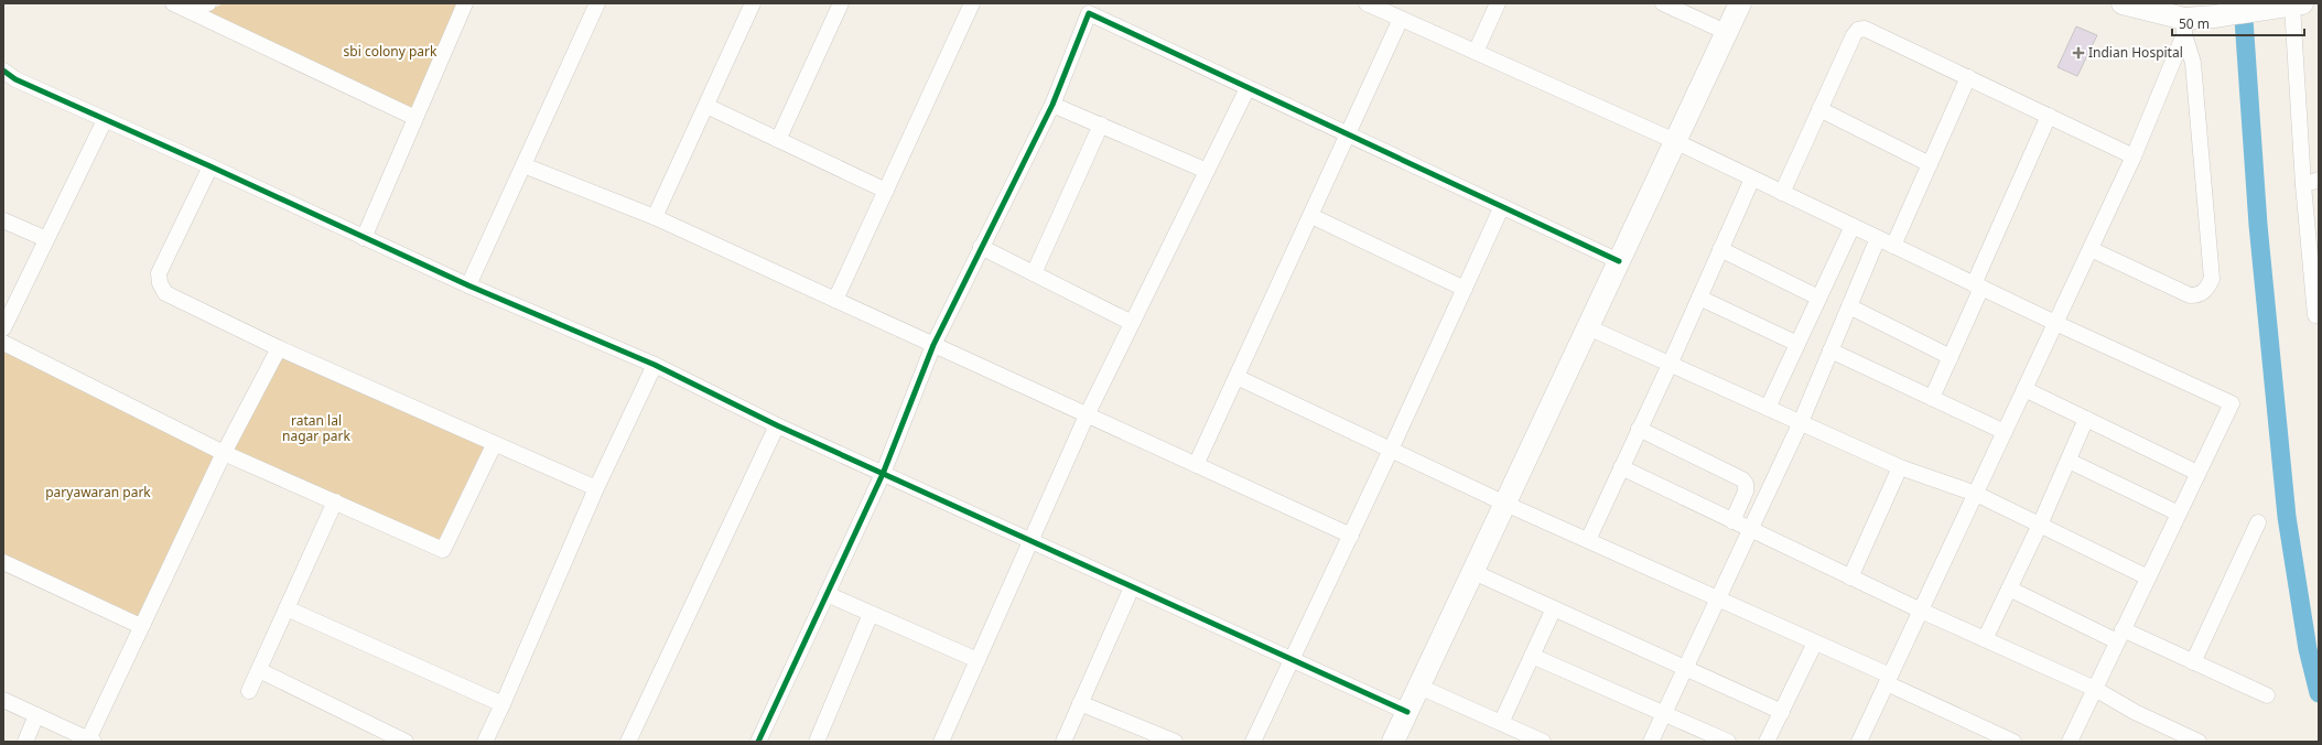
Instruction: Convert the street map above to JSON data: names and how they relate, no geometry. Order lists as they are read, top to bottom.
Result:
{
  "parks": ["sbi colony park", "ratan lal nagar park", "paryawaran park"],
  "places": {
    "health": ["Indian Hospital"]
  },
  "scale_bar": "50 m"
}
